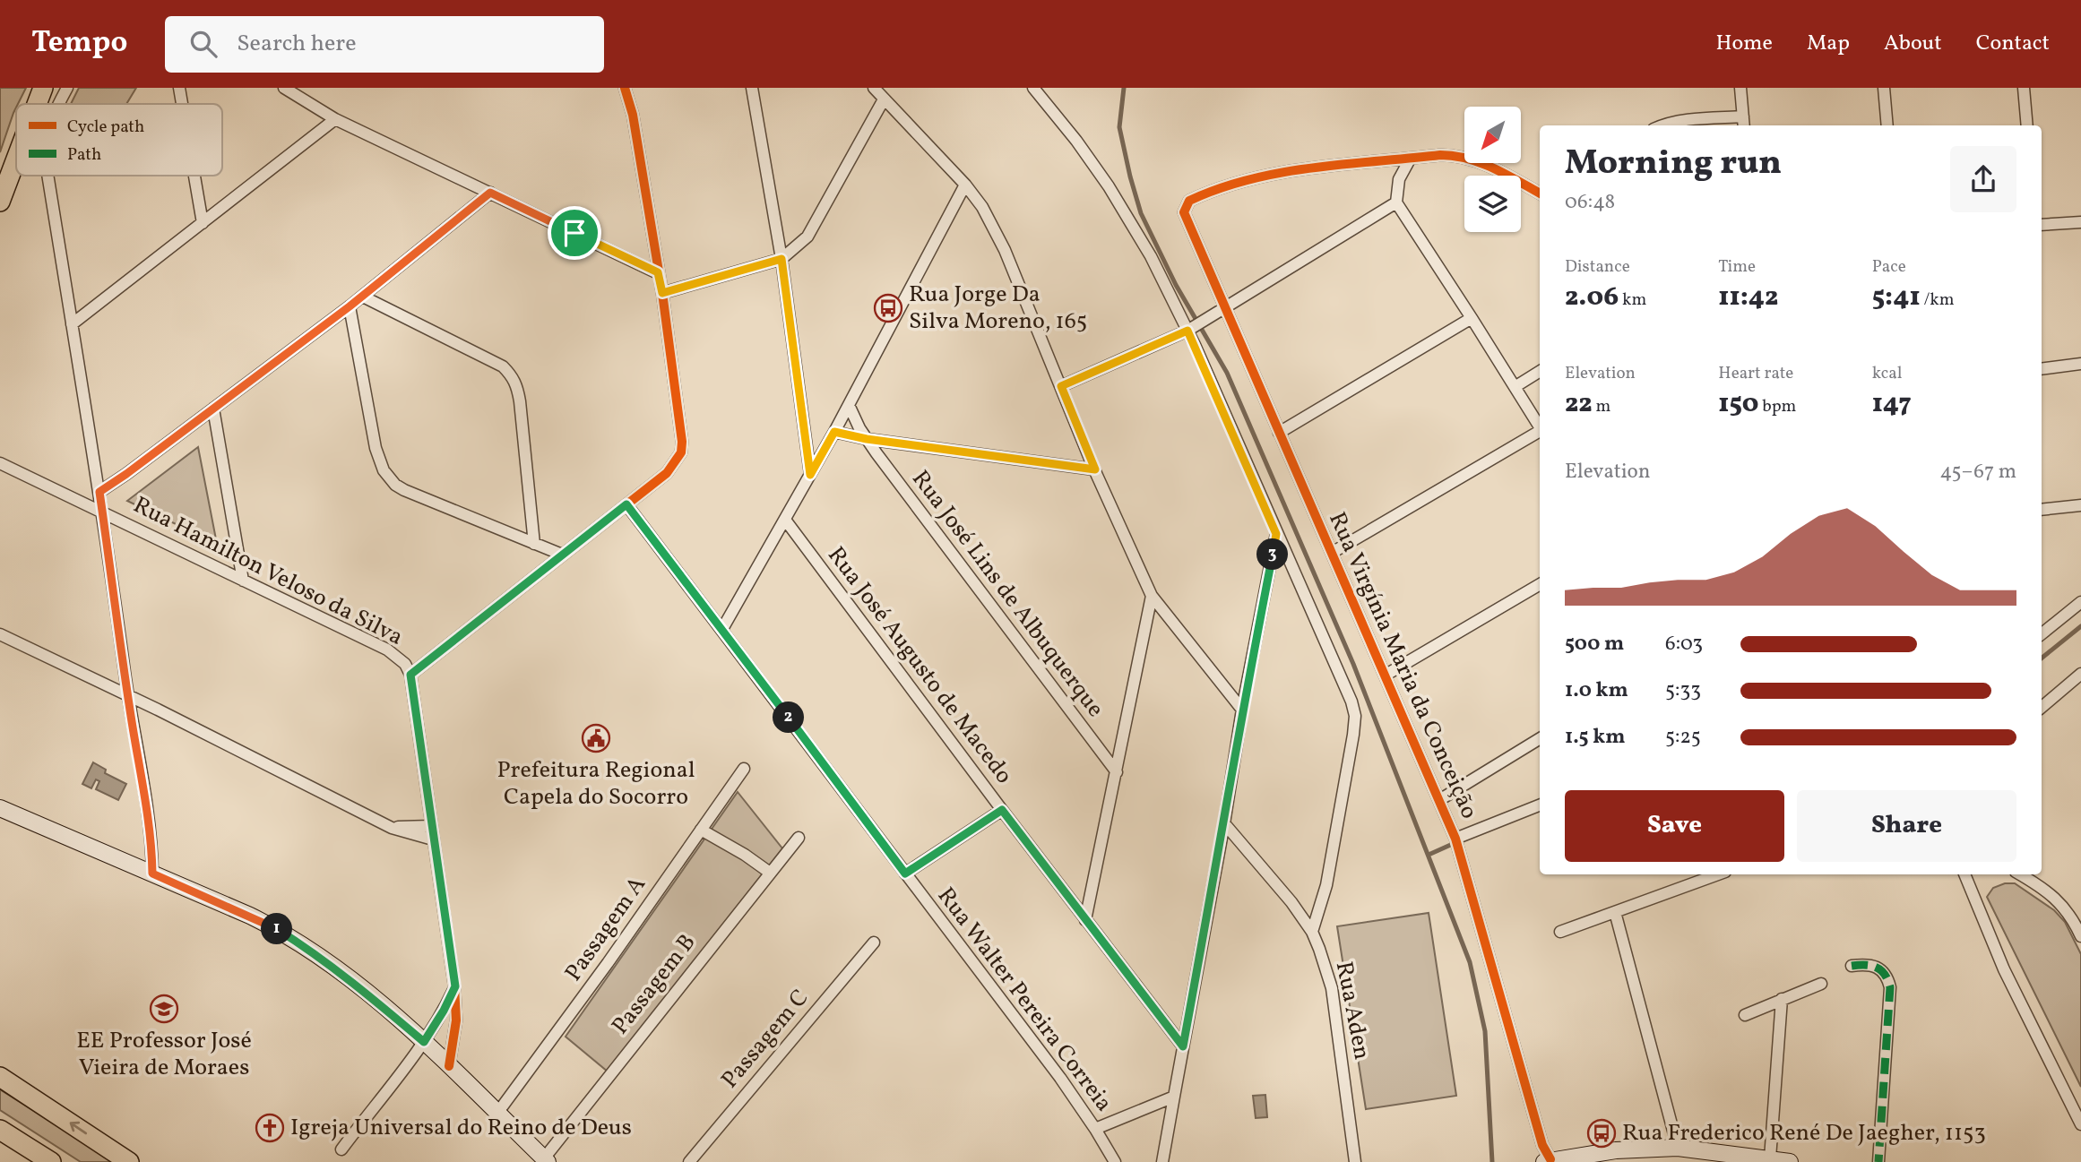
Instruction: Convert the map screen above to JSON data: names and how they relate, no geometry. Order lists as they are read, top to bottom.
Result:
{
  "streets": {
    "street": [
      "Rua Hamilton Veloso da Silva",
      "Rua José Lins de Albuquerque",
      "Rua José Augusto de Macedo",
      "Rua Virgínia Maria da Conceição",
      "Passagem A",
      "Passagem B",
      "Rua Walter Pereira Correia",
      "Rua Aden",
      "Passagem C"
    ]
  },
  "places": {
    "bus stop": ["Rua Jorge Da Silva Moreno, 165", "Rua Frederico René De Jaegher, 1153"],
    "public building": ["Prefeitura Regional Capela do Socorro"],
    "school or university": ["EE Professor José Vieira de Moraes"],
    "church": ["Igreja Universal do Reino de Deus"]
  },
  "legend": ["Cycle path", "Path"],
  "north": "bottom left",
  "page": {
    "header": "Tempo",
    "search": "Search here",
    "nav": [
      "Home",
      "Map",
      "About",
      "Contact"
    ],
    "heading": ["Morning run", "06:48"],
    "stats": [
      ["Distance", "2.06 km"],
      ["Time", "11:42"],
      ["Pace", "5:41 /km"],
      ["Elevation", "22 m"],
      ["Heart rate", "150 bpm"],
      ["kcal", "147"]
    ],
    "chart": ["Elevation", "45–67 m"],
    "pins": ["3", "2", "1"],
    "list": [
      {
        "name": "500 m",
        "note": "6:03"
      },
      {
        "name": "1.0 km",
        "note": "5:33"
      },
      {
        "name": "1.5 km",
        "note": "5:25"
      }
    ],
    "buttons": ["Save", "Share"]
  }
}
